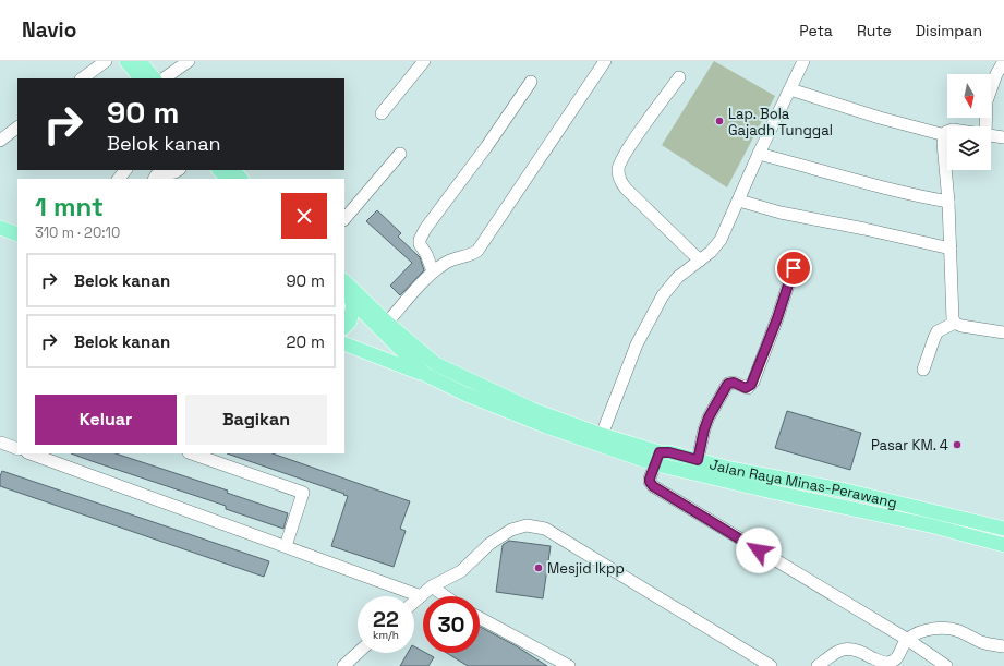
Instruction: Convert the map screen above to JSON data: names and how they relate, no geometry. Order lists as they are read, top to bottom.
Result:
{
  "streets": {
    "main road": ["Jalan Raya Minas-Perawang"]
  },
  "places": ["Lap. Bola Gajadh Tunggal", "Pasar KM. 4", "Mesjid Ikpp"],
  "north": "bottom",
  "page": {
    "header": "Navio",
    "nav": ["Peta", "Rute", "Disimpan"],
    "turn": ["90 m", "Belok kanan"],
    "heading": ["1 mnt", "310 m · 20:10"],
    "list": [
      {
        "name": "Belok kanan",
        "value": "90 m"
      },
      {
        "name": "Belok kanan",
        "value": "20 m"
      }
    ],
    "buttons": ["Keluar", "Bagikan"],
    "speed": "22 km/h",
    "limit": "30"
  }
}
